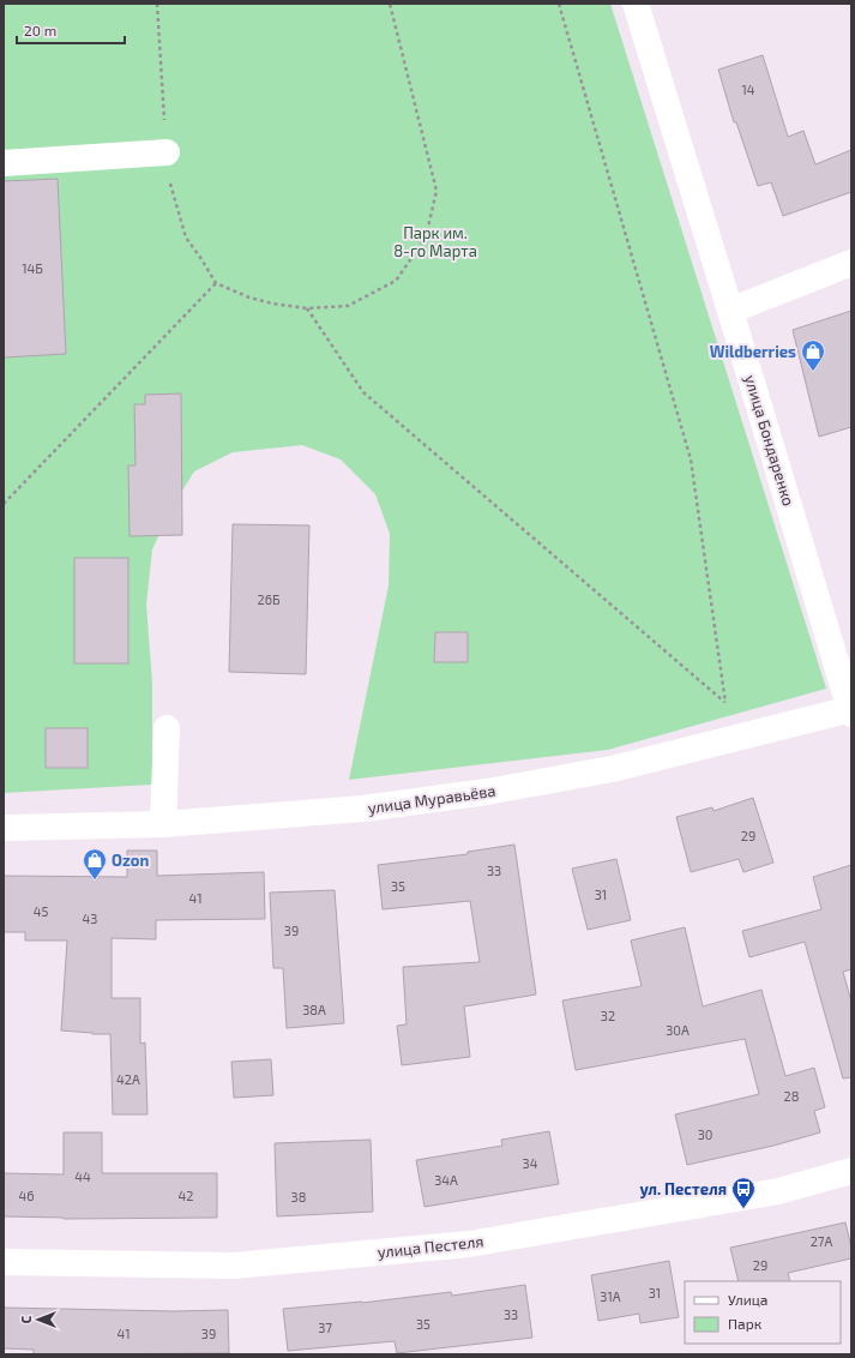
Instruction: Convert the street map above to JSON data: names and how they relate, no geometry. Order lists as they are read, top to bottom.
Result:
{
  "streets": {
    "street": ["улица Бондаренко", "улица Муравьёва", "улица Пестеля"]
  },
  "crossings": [
    ["улица Бондаренко", "улица Муравьёва"]
  ],
  "parks": ["Парк им. 8-го Марта"],
  "places": {
    "shop": ["Wildberries", "Ozon"],
    "bus stop": ["ул. Пестеля"]
  },
  "house_numbers": [
    "14",
    "14Б",
    "26Б",
    "29",
    "33",
    "35",
    "31",
    "41",
    "45",
    "43",
    "39",
    "38А",
    "32",
    "30А",
    "42А",
    "28",
    "30",
    "34",
    "44",
    "34А",
    "46",
    "42",
    "38",
    "27А",
    "29",
    "31",
    "31А",
    "33",
    "35",
    "37",
    "41",
    "39"
  ],
  "legend": ["Улица", "Парк"],
  "scale_bar": "20 m",
  "north": "left"
}
